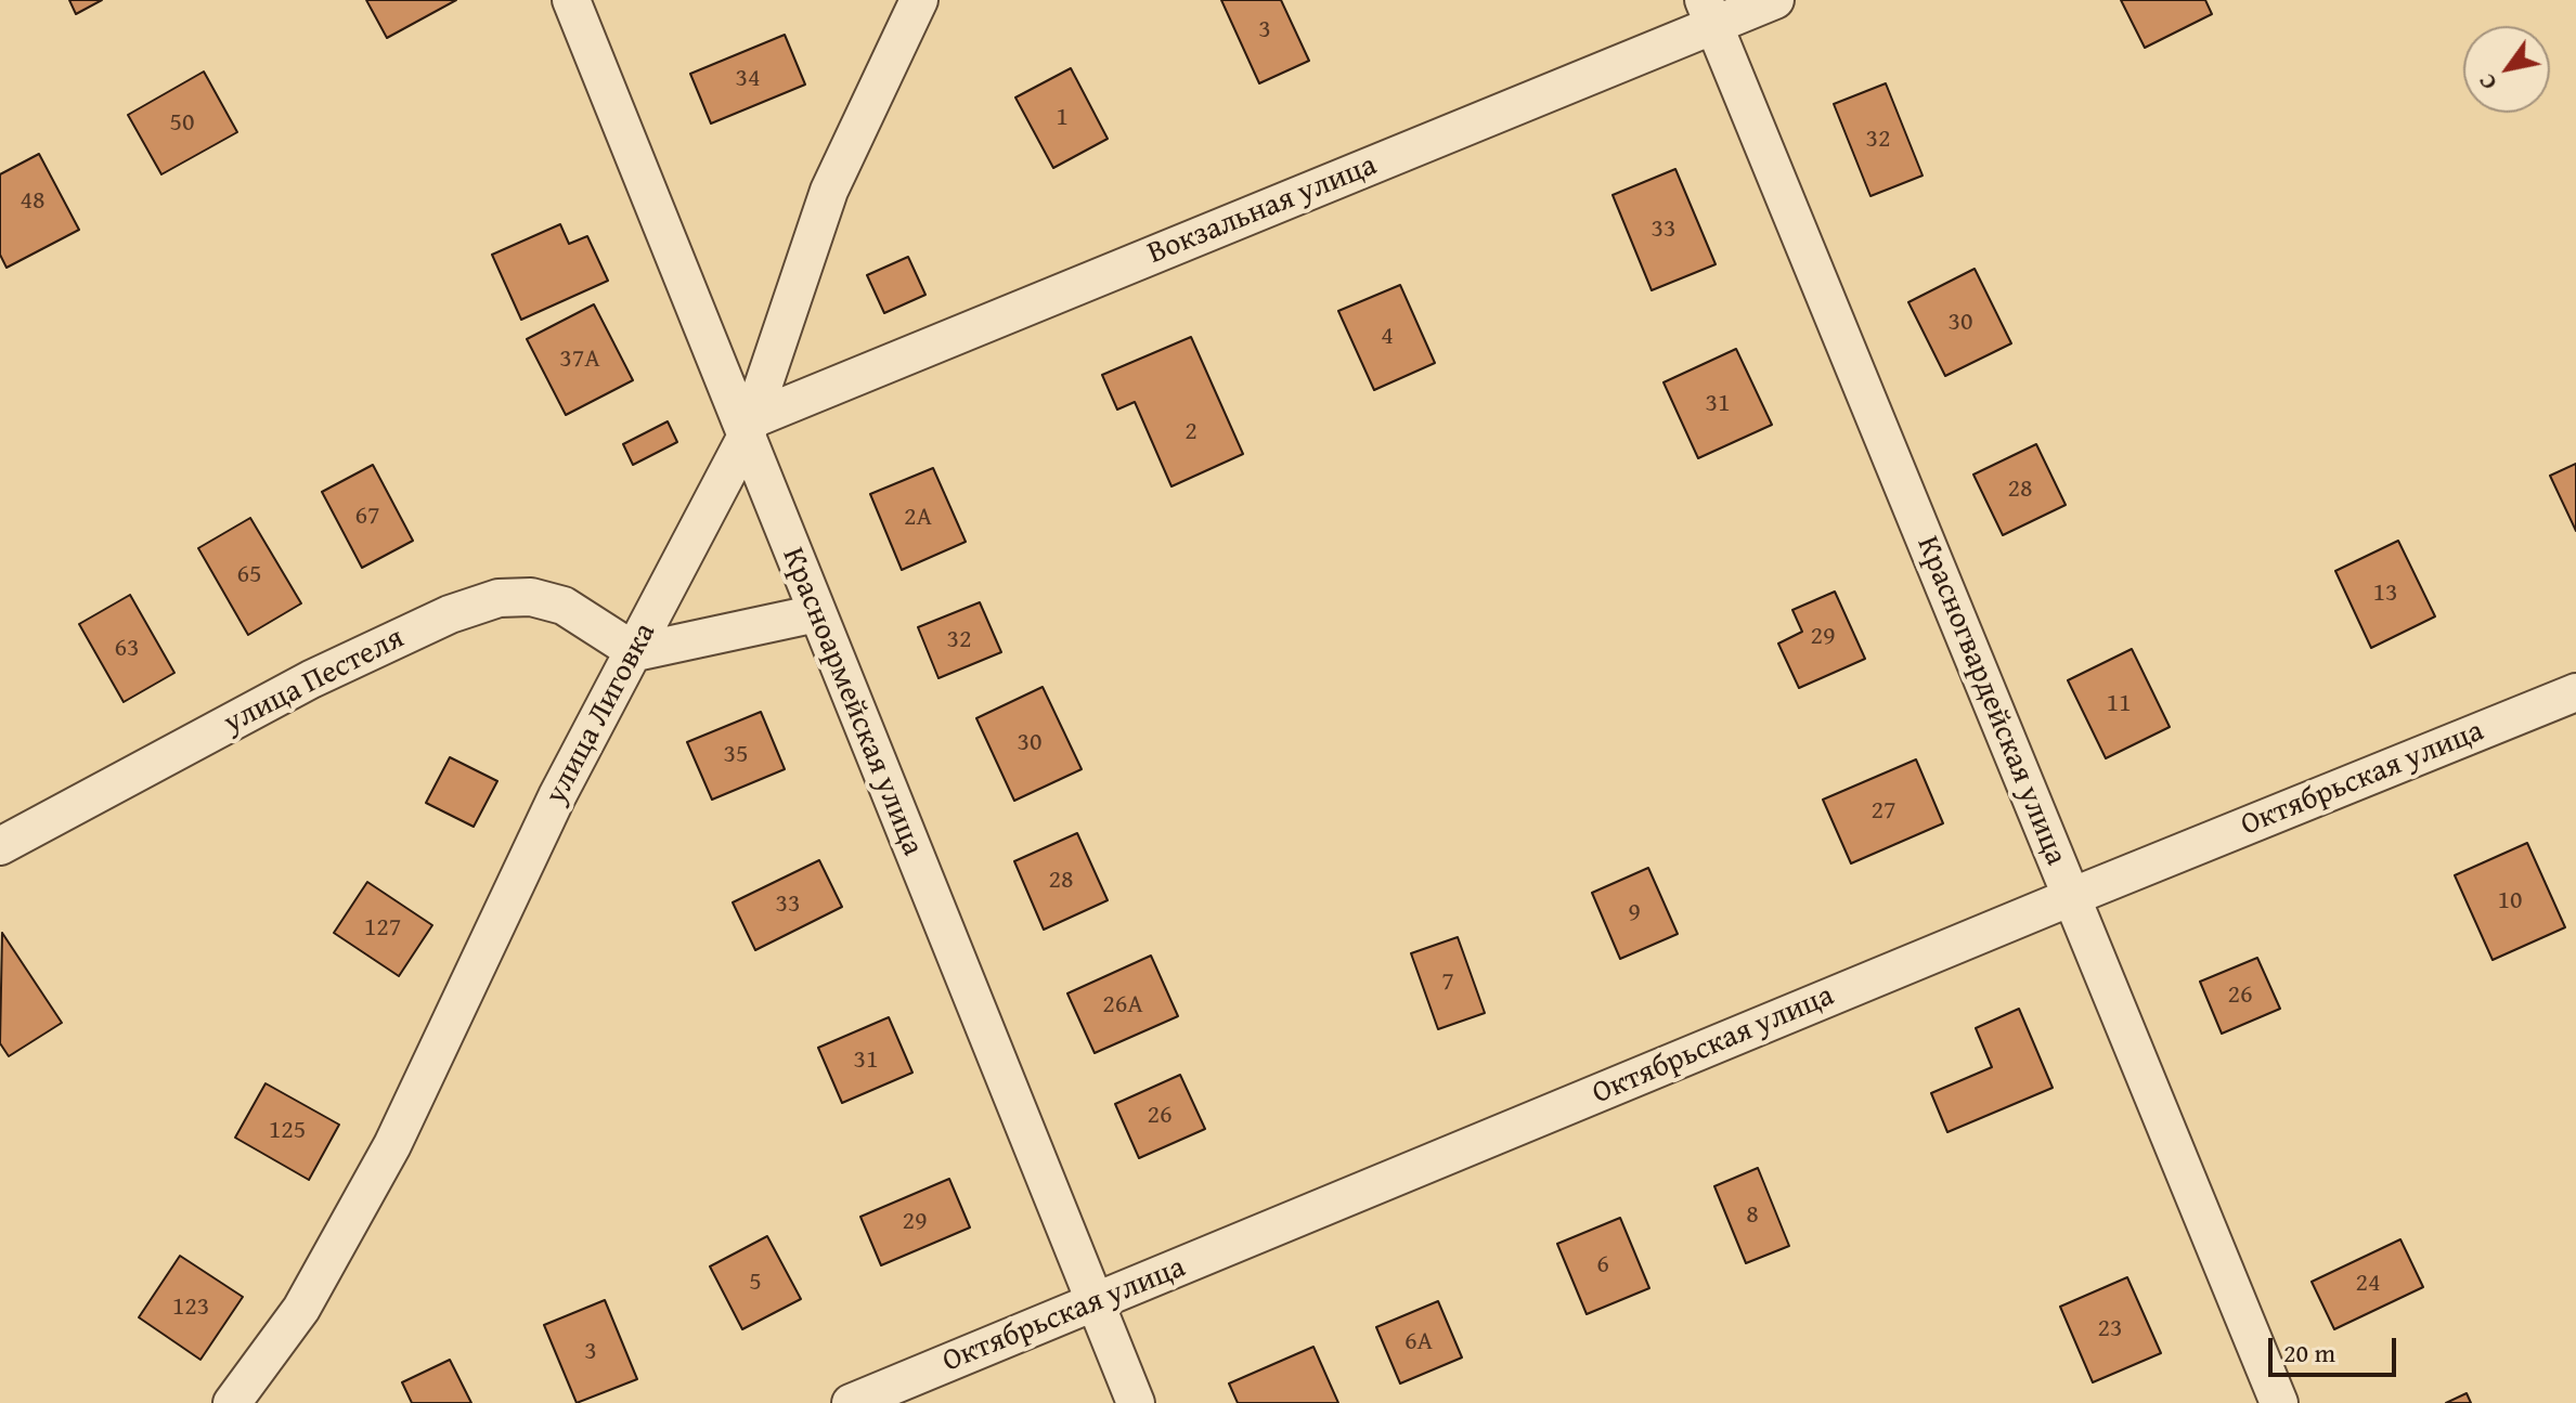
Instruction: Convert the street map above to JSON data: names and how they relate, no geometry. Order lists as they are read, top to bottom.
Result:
{
  "streets": {
    "street": [
      "Вокзальная улица",
      "улица Пестеля",
      "Красногвардейская улица",
      "Красноармейская улица",
      "улица Лиговка",
      "Октябрьская улица"
    ]
  },
  "crossings": [
    ["Вокзальная улица", "Красногвардейская улица"],
    ["Вокзальная улица", "Красноармейская улица"],
    ["Вокзальная улица", "улица Лиговка"],
    ["улица Пестеля", "улица Лиговка"],
    ["Красногвардейская улица", "Октябрьская улица"],
    ["Красноармейская улица", "улица Лиговка"],
    ["Красноармейская улица", "Октябрьская улица"]
  ],
  "house_numbers": [
    "3",
    "34",
    "1",
    "50",
    "32",
    "48",
    "33",
    "30",
    "4",
    "37А",
    "31",
    "2",
    "28",
    "67",
    "2А",
    "65",
    "13",
    "29",
    "32",
    "63",
    "11",
    "30",
    "35",
    "27",
    "28",
    "10",
    "33",
    "9",
    "127",
    "7",
    "26",
    "26А",
    "31",
    "26",
    "125",
    "8",
    "29",
    "6",
    "5",
    "24",
    "123",
    "23",
    "6А",
    "3"
  ],
  "scale_bar": "20 m",
  "north": "bottom left"
}
